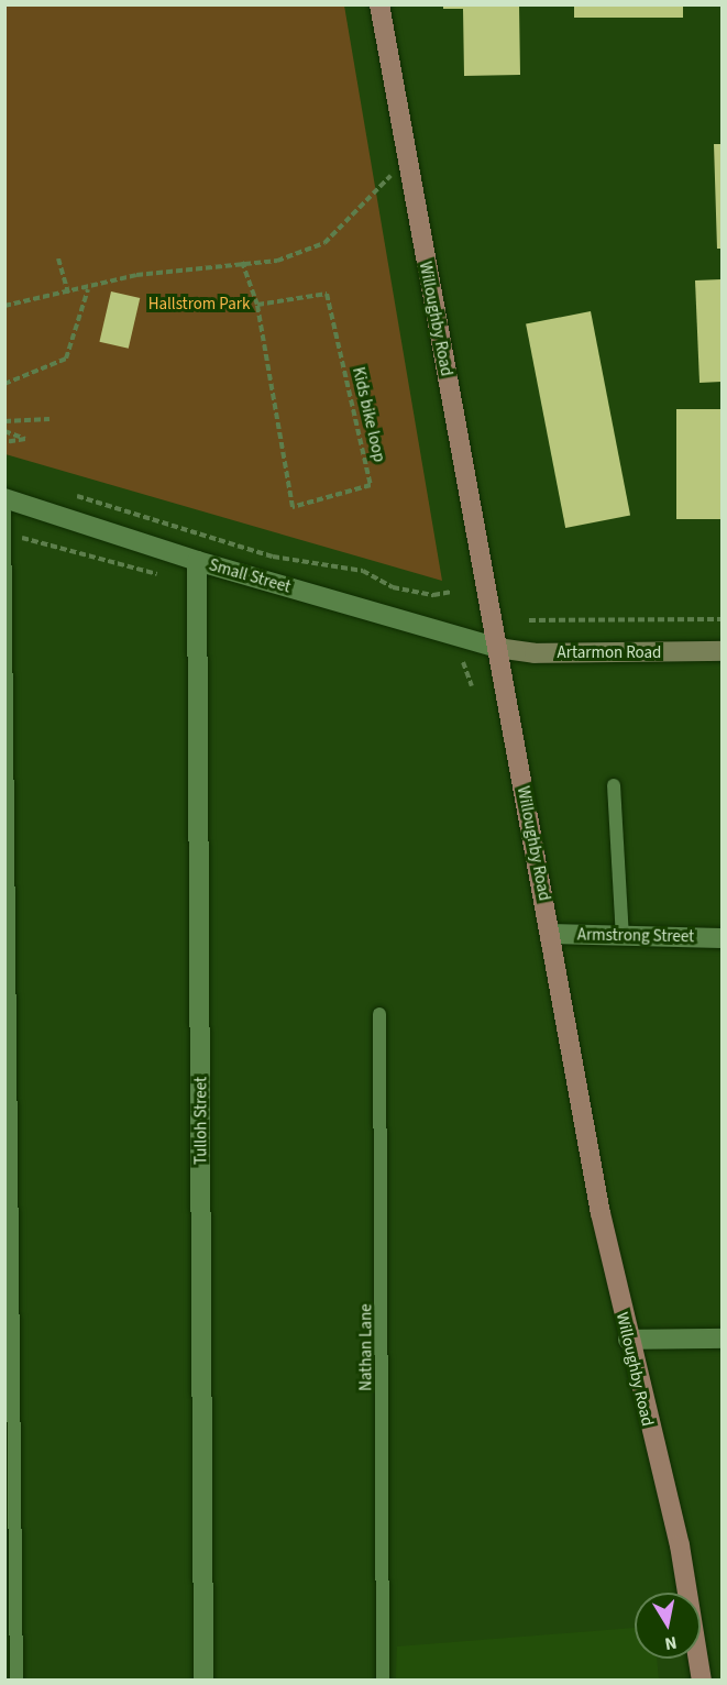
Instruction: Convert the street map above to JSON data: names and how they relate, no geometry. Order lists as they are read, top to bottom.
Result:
{
  "streets": {
    "main road": ["Willoughby Road"],
    "street": [
      "Small Street",
      "Artarmon Road",
      "Armstrong Street",
      "Tulloh Street"
    ],
    "lane": ["Nathan Lane"],
    "path": ["Kids bike loop"]
  },
  "crossings": [
    ["Willoughby Road", "Small Street"],
    ["Willoughby Road", "Artarmon Road"],
    ["Willoughby Road", "Armstrong Street"],
    ["Small Street", "Artarmon Road"],
    ["Small Street", "Tulloh Street"]
  ],
  "parks": ["Hallstrom Park"],
  "north": "bottom"
}
